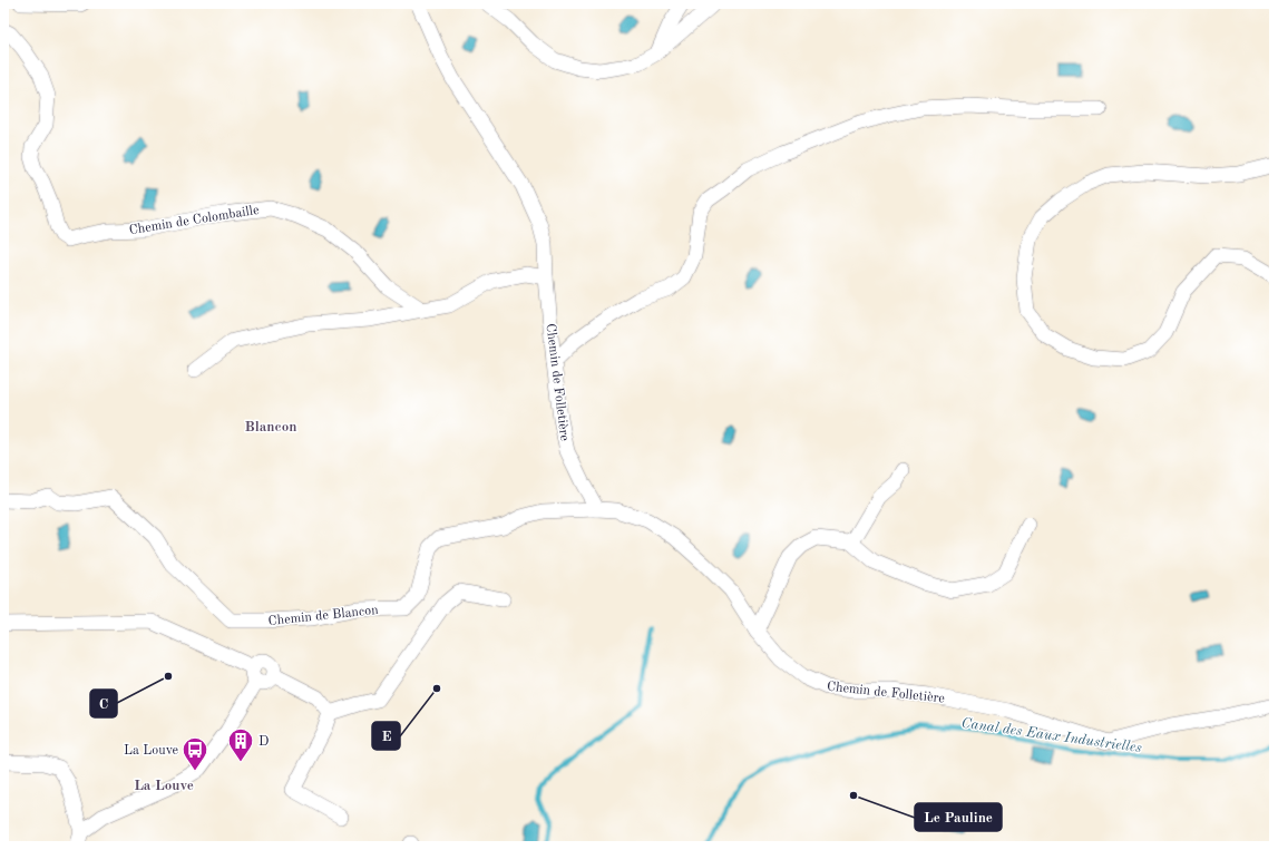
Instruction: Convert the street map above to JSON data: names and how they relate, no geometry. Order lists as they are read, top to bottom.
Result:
{
  "streets": {
    "street": ["Chemin de Colombaille", "Chemin de Folletière", "Chemin de Blancon"]
  },
  "crossings": [
    ["Chemin de Folletière", "Chemin de Blancon"]
  ],
  "districts": ["Blancon", "La Louve"],
  "water": ["Canal des Eaux Industrielles"],
  "places": {
    "other": ["C", "E", "Le Pauline"],
    "building": ["D"],
    "bus stop": ["La Louve"]
  }
}
